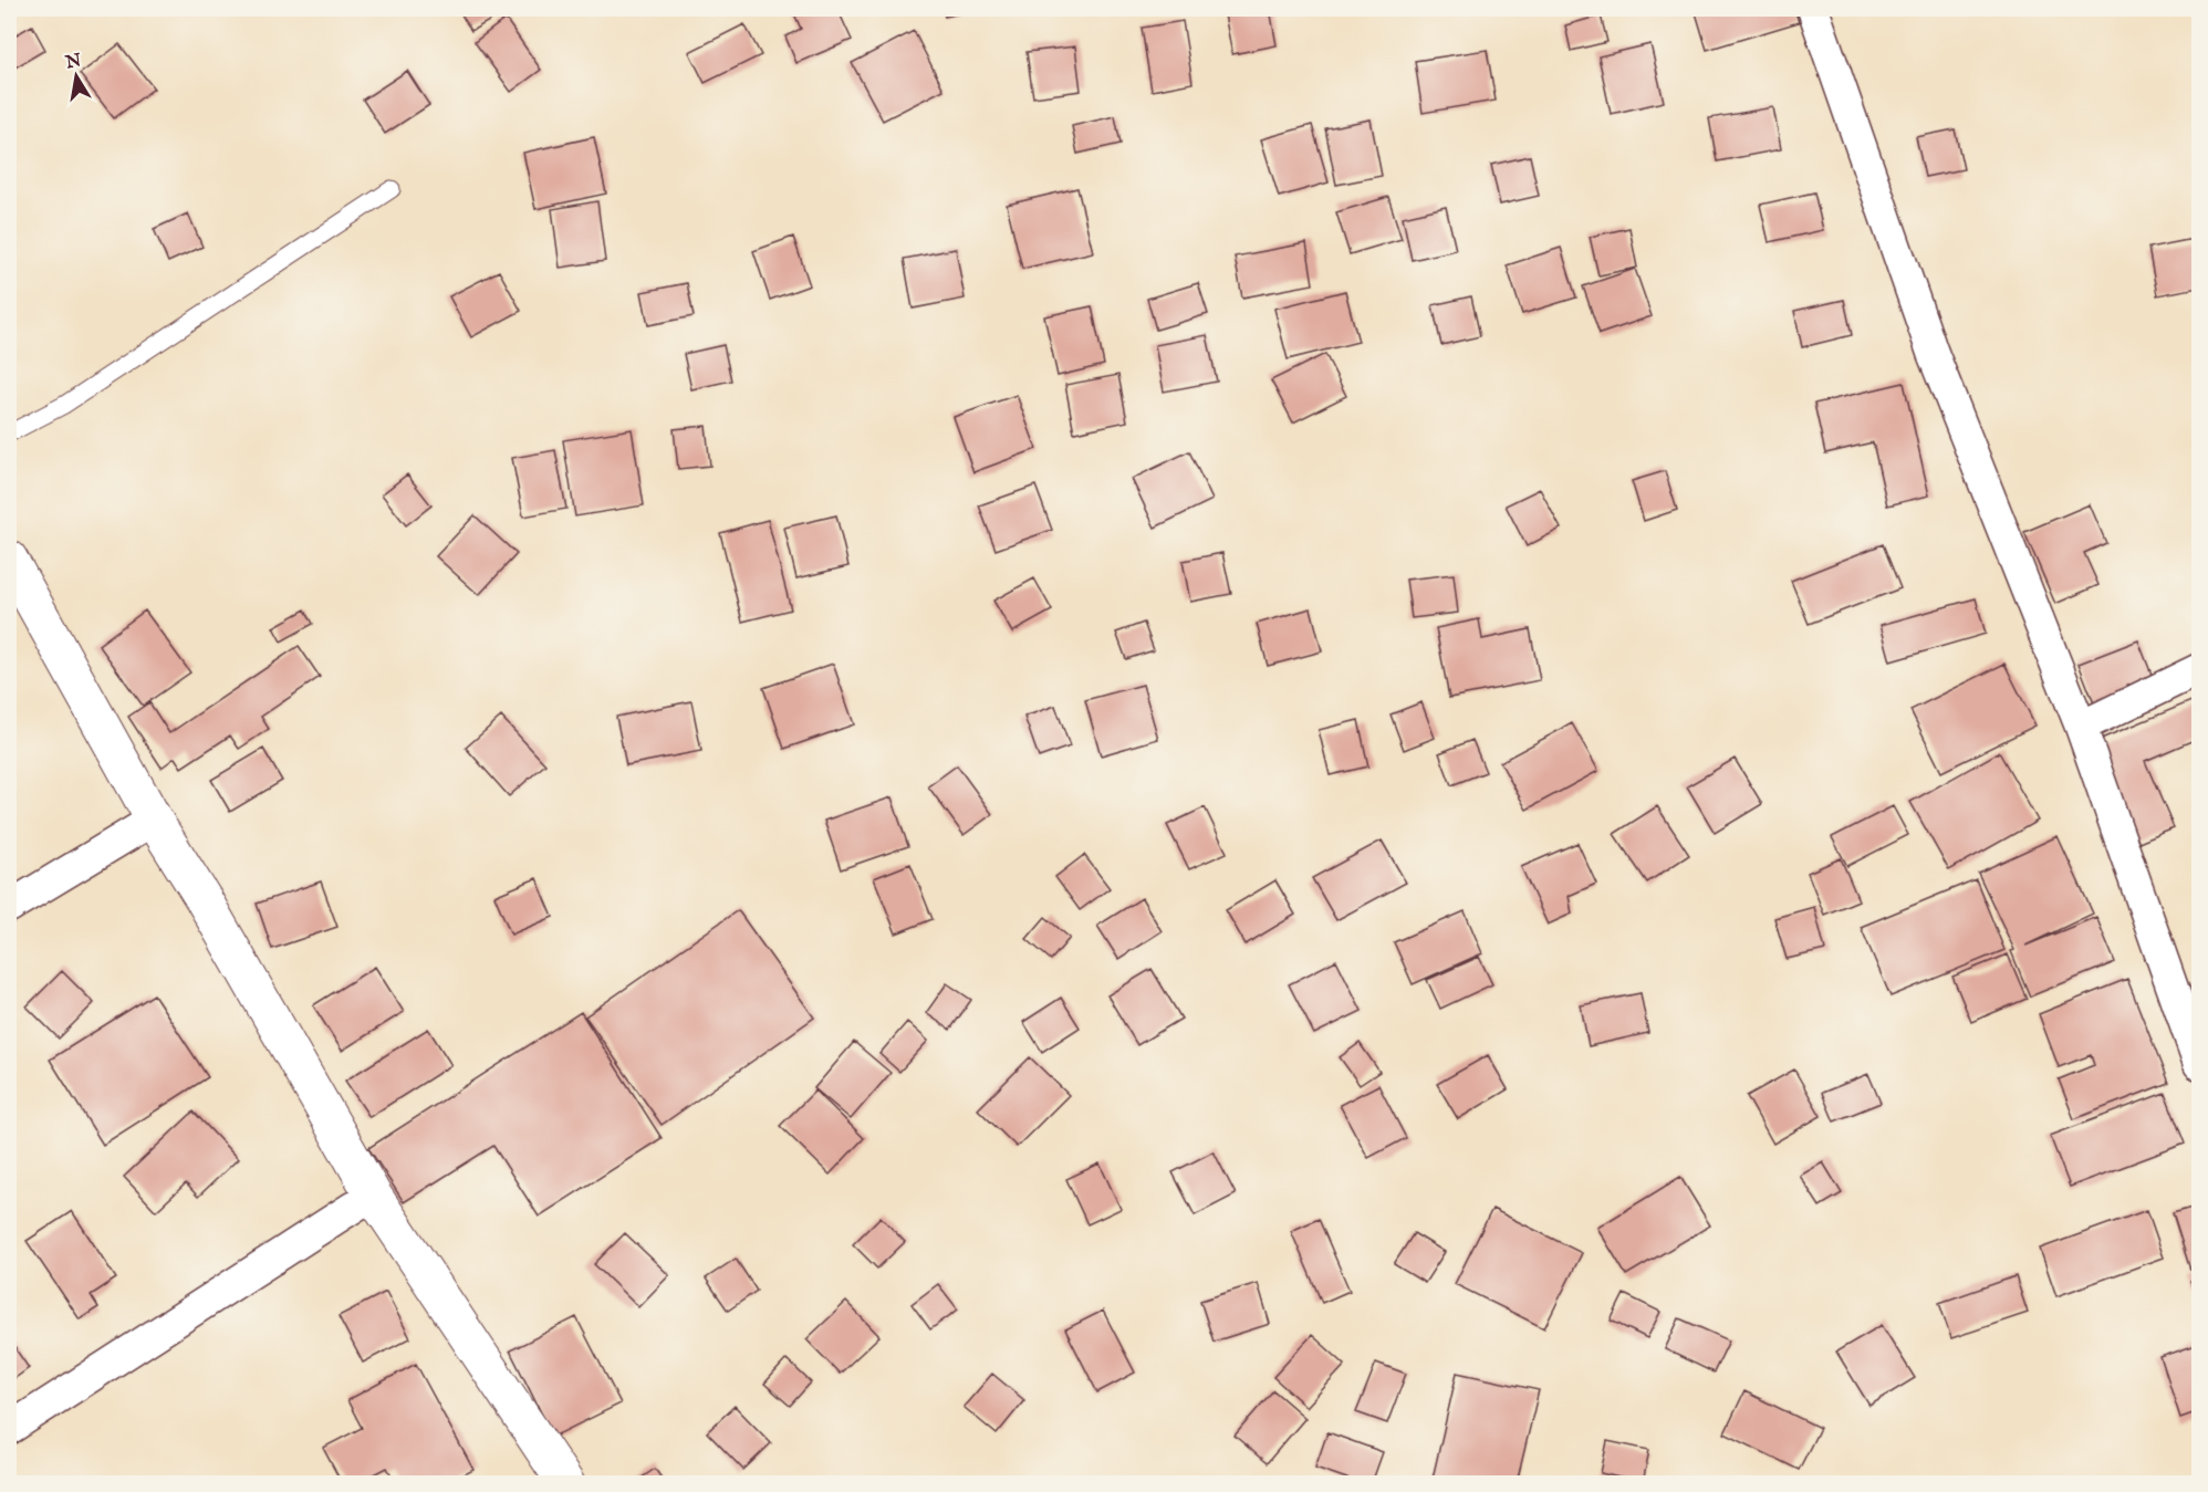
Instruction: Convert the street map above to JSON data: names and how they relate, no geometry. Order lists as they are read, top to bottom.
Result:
{
  "north": "top"
}
